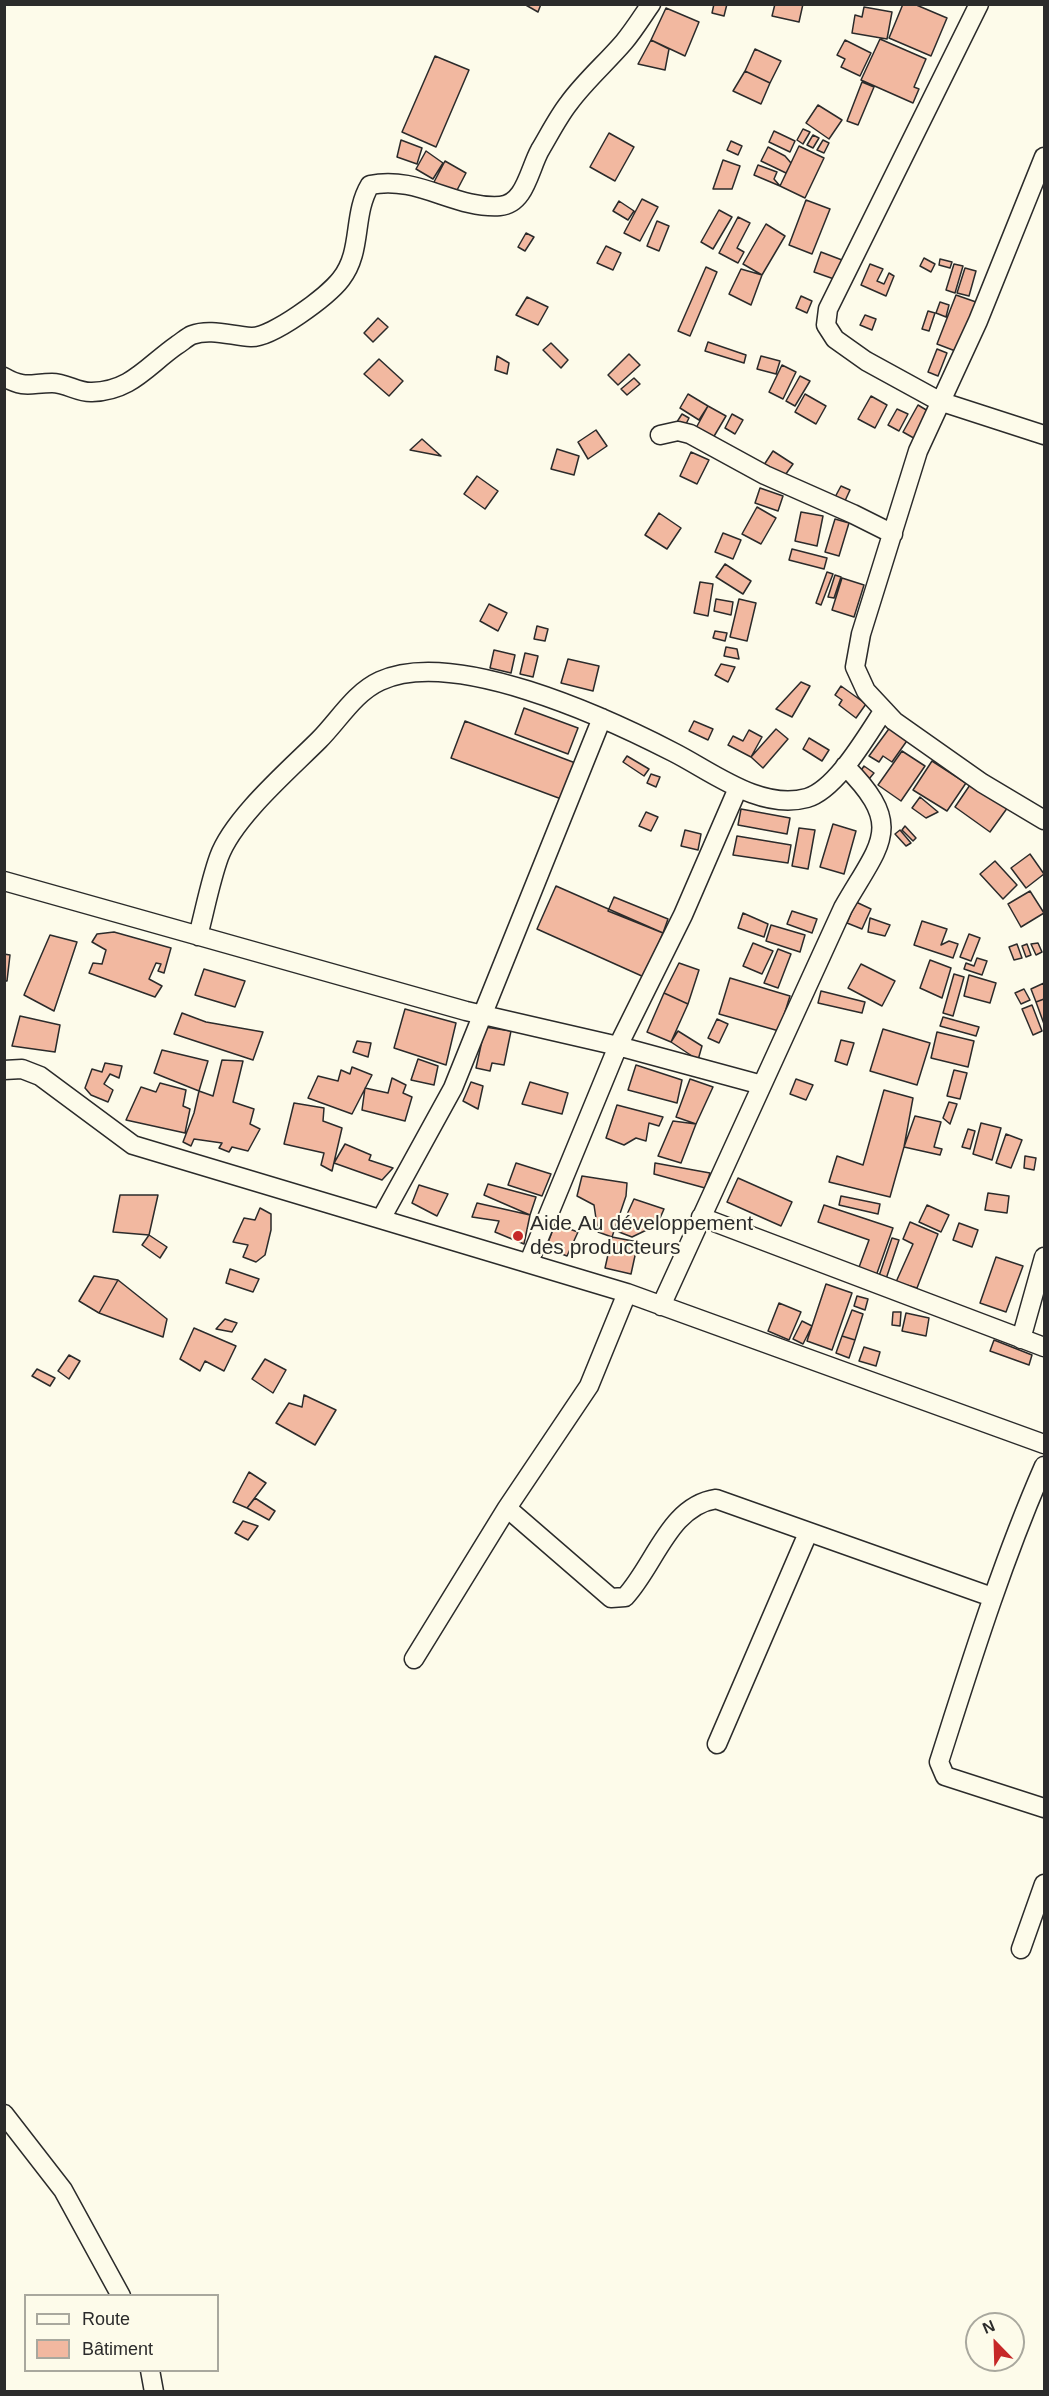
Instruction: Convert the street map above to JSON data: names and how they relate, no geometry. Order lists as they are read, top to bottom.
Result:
{
  "places": ["Aide Au développement des producteurs"],
  "legend": ["Route", "Bâtiment"],
  "north": "top left"
}
